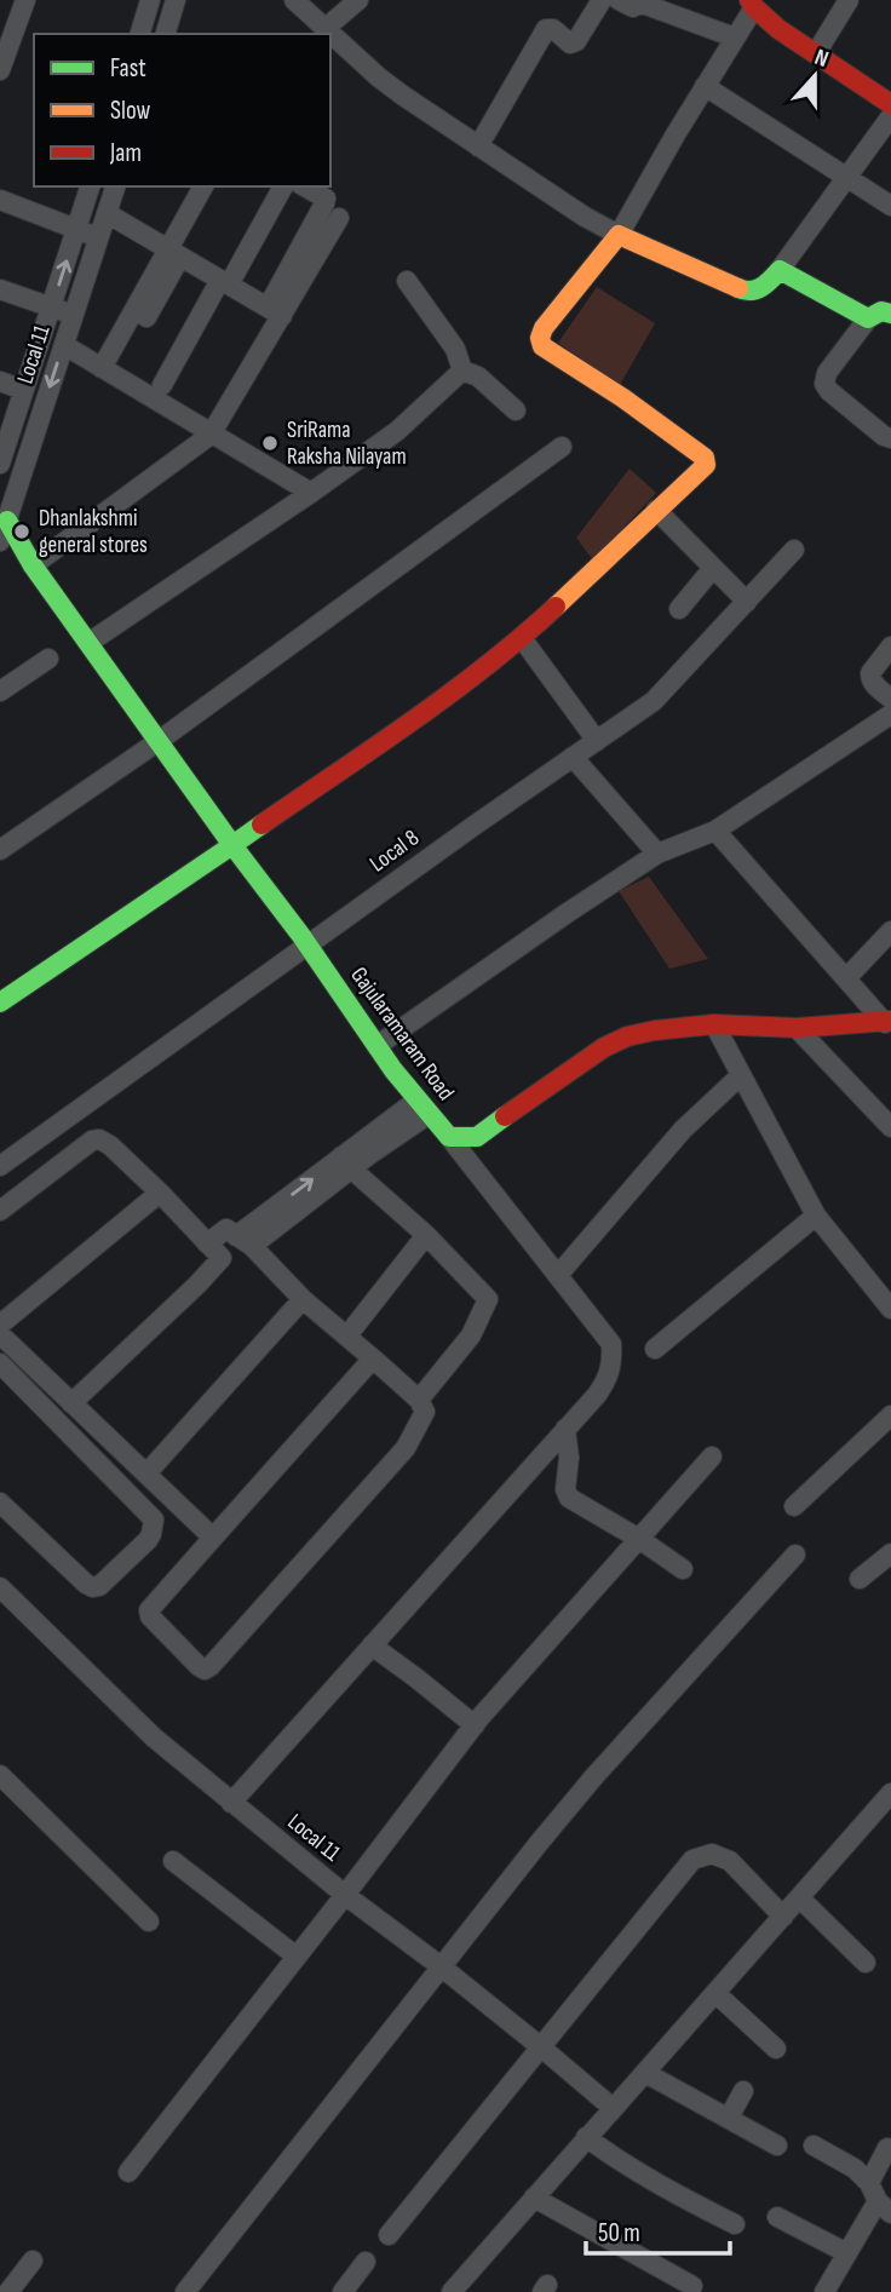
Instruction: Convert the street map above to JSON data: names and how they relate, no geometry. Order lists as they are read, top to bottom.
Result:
{
  "streets": {
    "street": ["Local 11", "Local 8", "Gajularamaram Road"]
  },
  "crossings": [
    ["Local 11", "Gajularamaram Road"],
    ["Local 8", "Gajularamaram Road"]
  ],
  "places": ["SriRama Raksha Nilayam", "Dhanlakshmi general stores"],
  "legend": ["Fast", "Slow", "Jam"],
  "scale_bar": "50 m",
  "north": "top"
}
